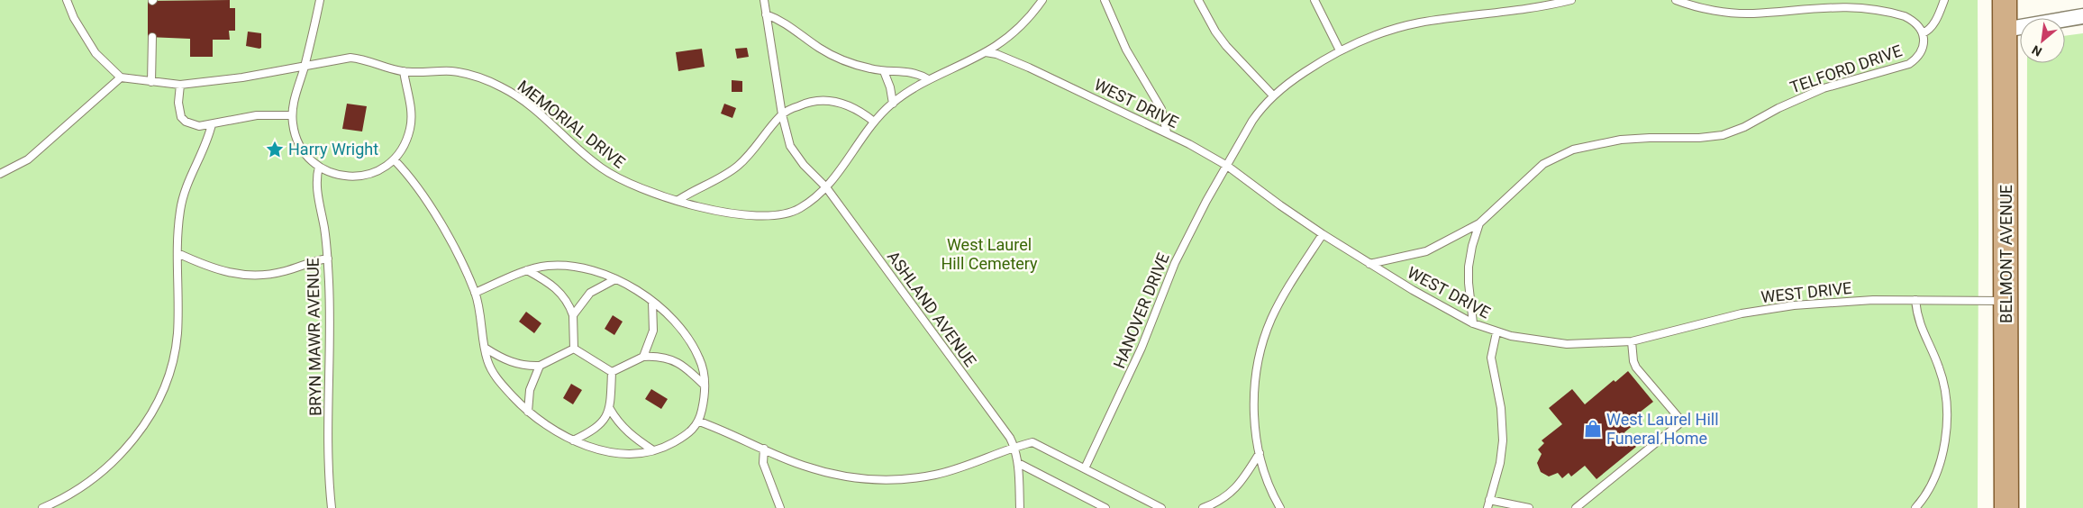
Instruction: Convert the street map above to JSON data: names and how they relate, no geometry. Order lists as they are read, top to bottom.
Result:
{
  "streets": {
    "main road": ["BELMONT AVENUE"],
    "lane": [
      "TELFORD DRIVE",
      "WEST DRIVE",
      "MEMORIAL DRIVE",
      "ASHLAND AVENUE",
      "HANOVER DRIVE",
      "BRYN MAWR AVENUE"
    ]
  },
  "crossings": [
    ["TELFORD DRIVE", "WEST DRIVE"],
    ["WEST DRIVE", "MEMORIAL DRIVE"],
    ["WEST DRIVE", "BELMONT AVENUE"],
    ["WEST DRIVE", "HANOVER DRIVE"],
    ["MEMORIAL DRIVE", "ASHLAND AVENUE"],
    ["MEMORIAL DRIVE", "BRYN MAWR AVENUE"]
  ],
  "parks": ["West Laurel Hill Cemetery"],
  "places": {
    "place": ["Harry Wright"],
    "shop": ["West Laurel Hill Funeral Home"]
  },
  "north": "bottom left"
}
